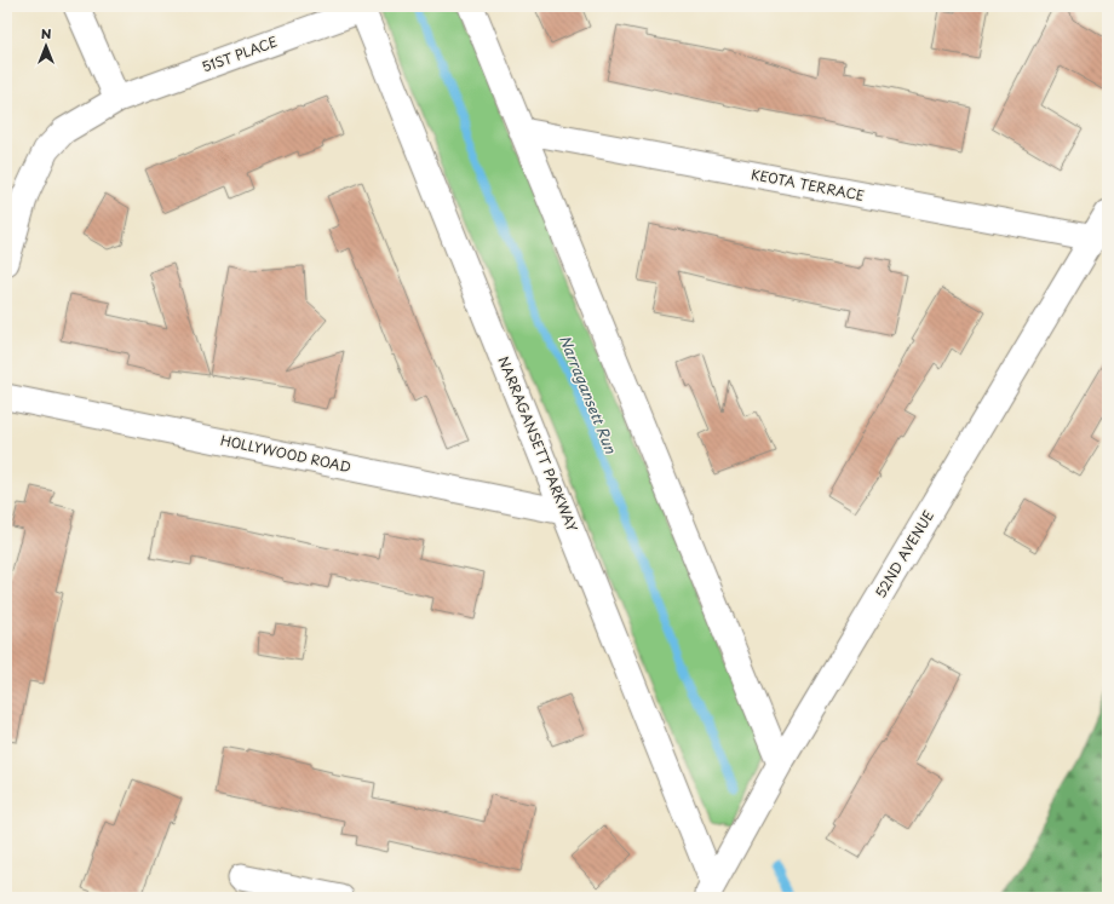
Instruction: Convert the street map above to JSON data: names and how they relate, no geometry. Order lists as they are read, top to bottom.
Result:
{
  "streets": {
    "street": [
      "51ST PLACE",
      "KEOTA TERRACE",
      "NARRAGANSETT PARKWAY",
      "HOLLYWOOD ROAD",
      "52ND AVENUE"
    ]
  },
  "crossings": [
    ["51ST PLACE", "NARRAGANSETT PARKWAY"],
    ["KEOTA TERRACE", "52ND AVENUE"],
    ["NARRAGANSETT PARKWAY", "HOLLYWOOD ROAD"],
    ["NARRAGANSETT PARKWAY", "52ND AVENUE"]
  ],
  "water": ["Narragansett Run"],
  "north": "top"
}
